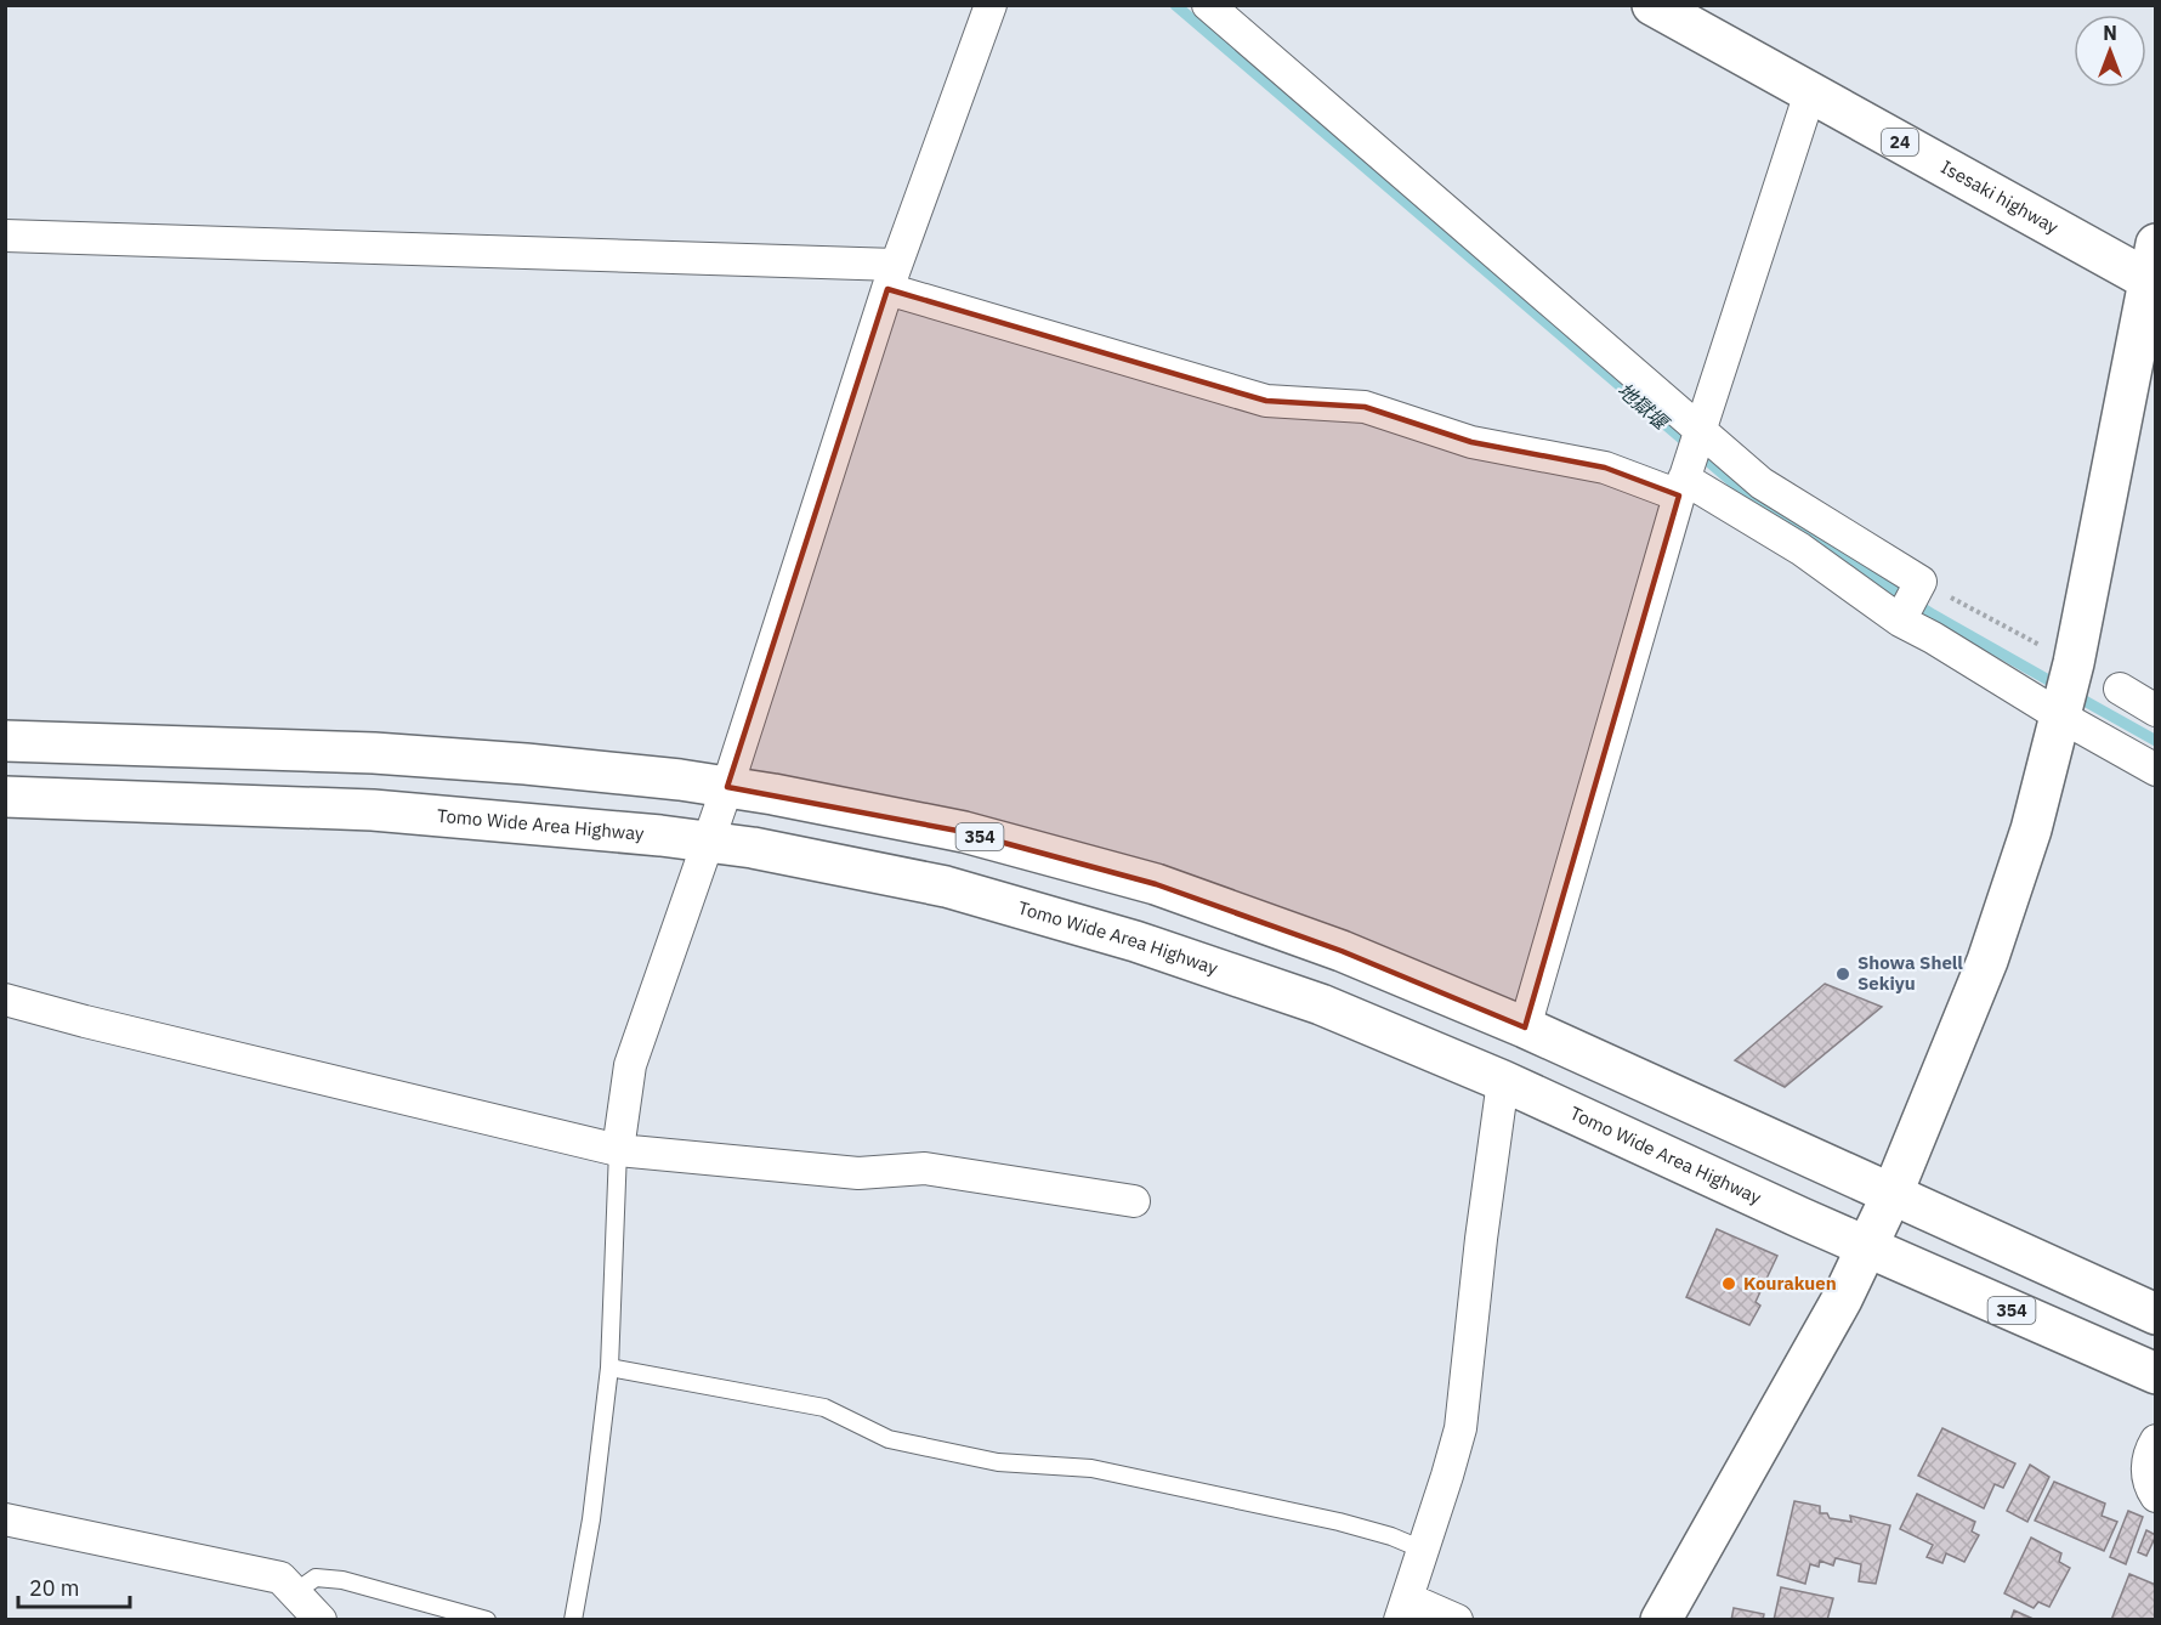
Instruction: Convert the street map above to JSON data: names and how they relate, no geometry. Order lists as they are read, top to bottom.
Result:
{
  "streets": {
    "main road": [
      "24",
      "Isesaki highway",
      "Tomo Wide Area Highway",
      "354"
    ]
  },
  "water": ["地獄堰"],
  "places": ["Showa Shell Sekiyu", "Kourakuen"],
  "scale_bar": "20 m",
  "north": "top"
}
